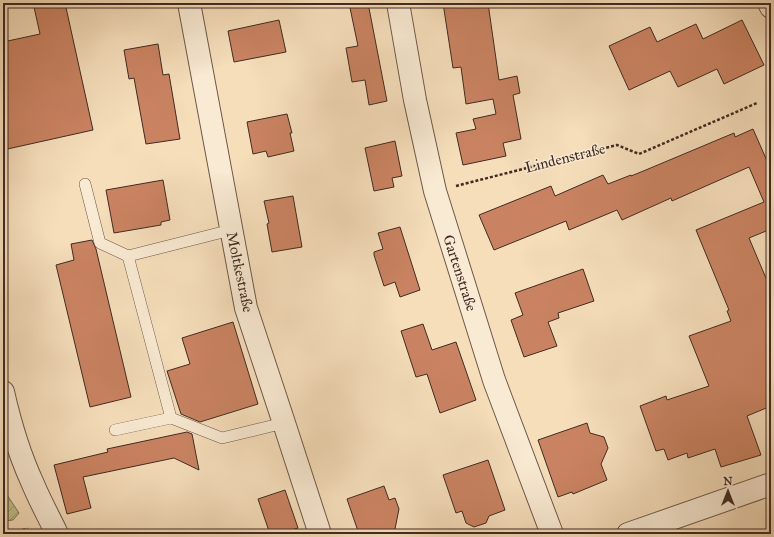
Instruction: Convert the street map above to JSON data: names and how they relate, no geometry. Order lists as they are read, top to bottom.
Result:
{
  "streets": {
    "street": ["Moltkestraße", "Gartenstraße"],
    "path": ["Lindenstraße"]
  },
  "crossings": [
    ["Lindenstraße", "Gartenstraße"]
  ],
  "north": "top"
}
